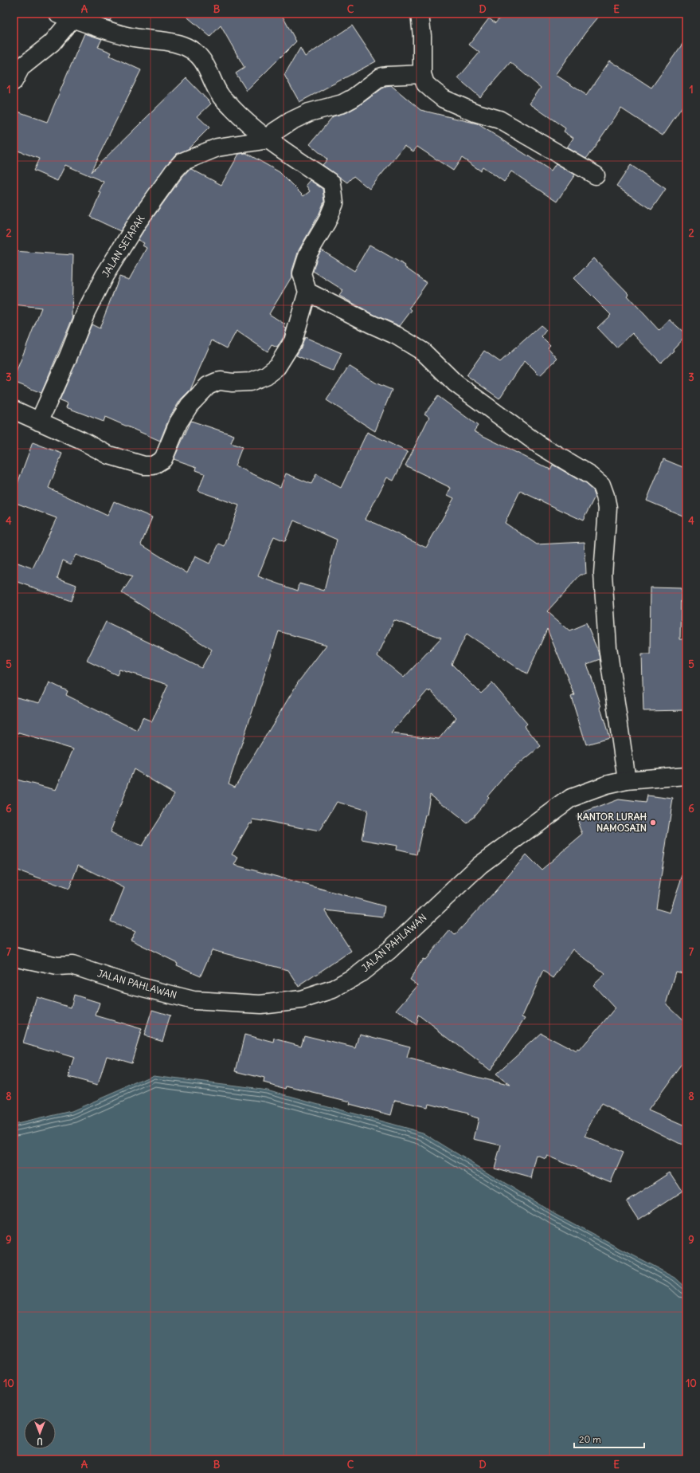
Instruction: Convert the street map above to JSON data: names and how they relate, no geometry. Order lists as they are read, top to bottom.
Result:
{
  "streets": {
    "main road": ["JALAN SETAPAK", "JALAN PAHLAWAN"]
  },
  "places": ["KANTOR LURAH NAMOSAIN"],
  "scale_bar": "20 m",
  "north": "bottom",
  "grid": {
    "columns": [
      "A",
      "B",
      "C",
      "D",
      "E"
    ],
    "rows": [
      "1",
      "2",
      "3",
      "4",
      "5",
      "6",
      "7",
      "8",
      "9",
      "10"
    ]
  }
}
